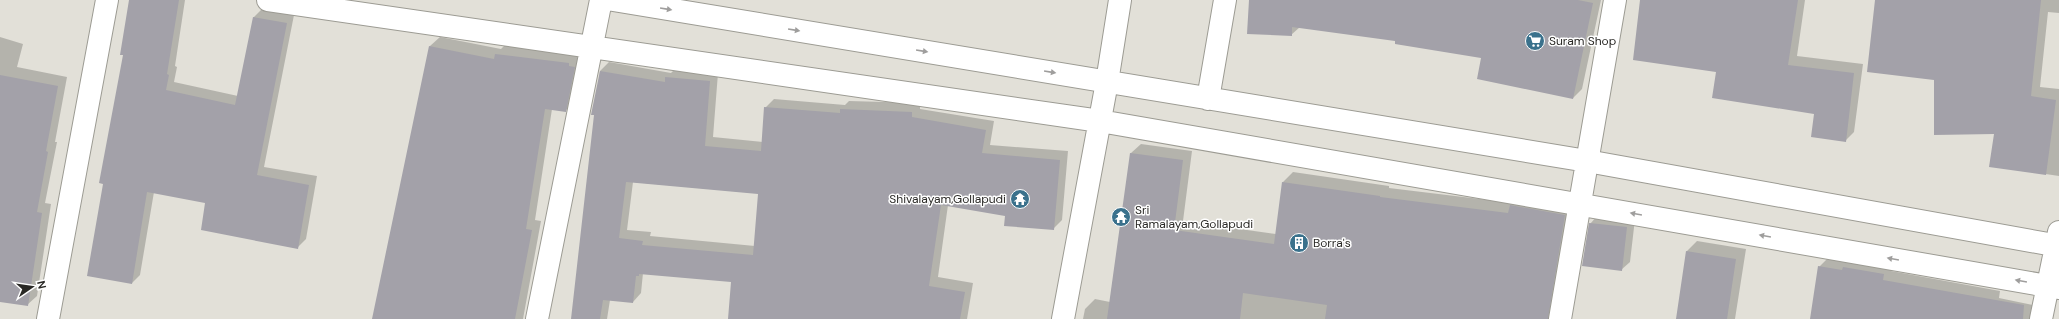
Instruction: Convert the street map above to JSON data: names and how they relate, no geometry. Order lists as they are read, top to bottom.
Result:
{
  "places": {
    "supermarket": ["Suram Shop"],
    "temple": ["Shivalayam,Gollapudi", "Sri Ramalayam,Gollapudi"],
    "building": ["Borra's"]
  },
  "north": "right"
}
